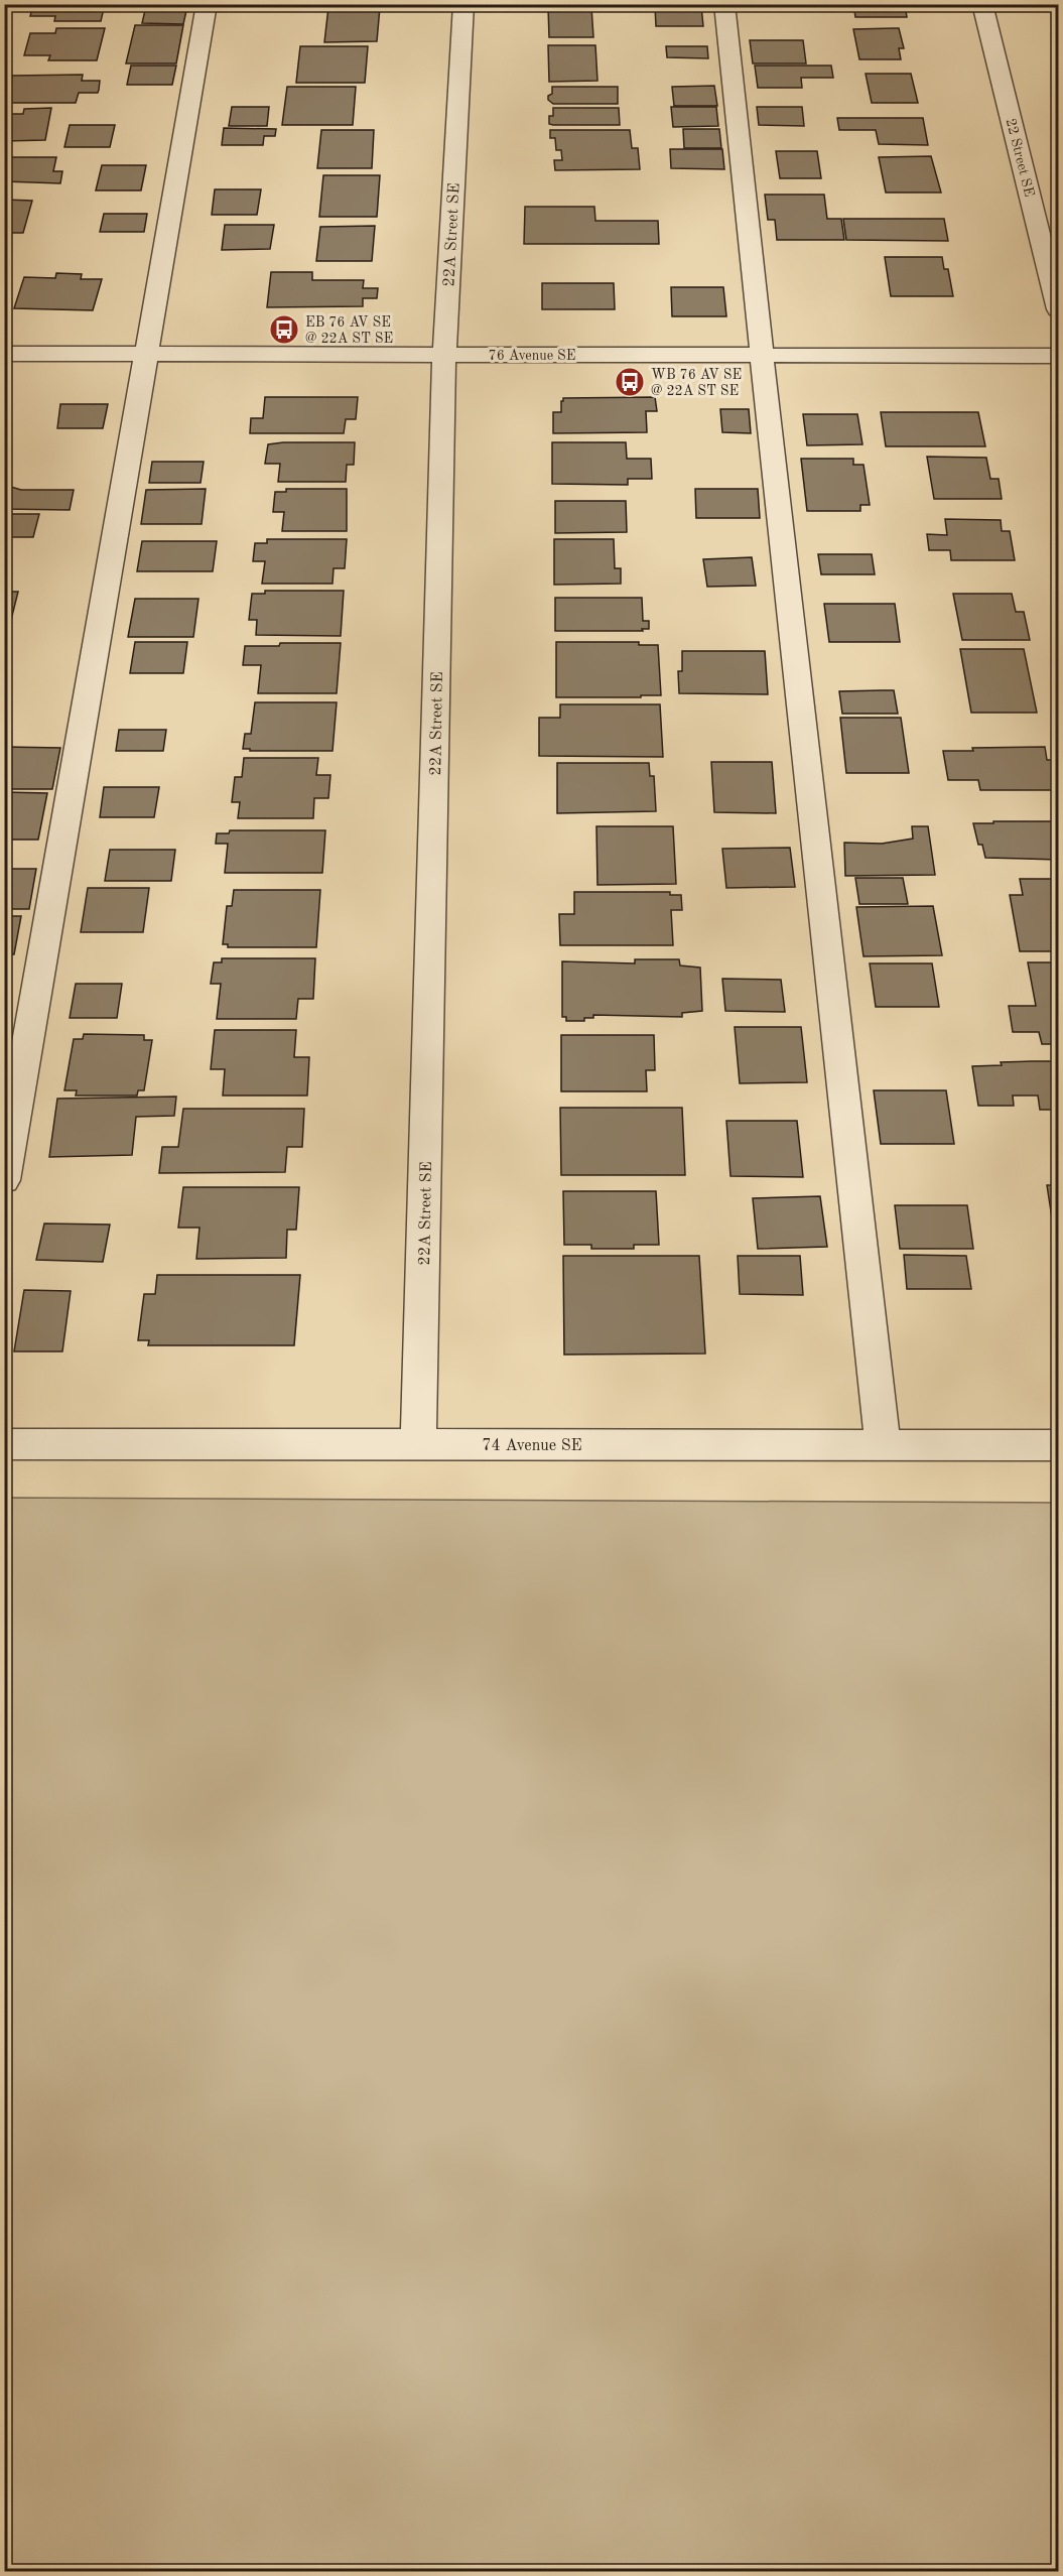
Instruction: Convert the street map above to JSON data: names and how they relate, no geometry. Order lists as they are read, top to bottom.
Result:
{
  "streets": {
    "street": [
      "22 Street SE",
      "22A Street SE",
      "76 Avenue SE",
      "74 Avenue SE"
    ]
  },
  "crossings": [
    ["22A Street SE", "76 Avenue SE"],
    ["22A Street SE", "74 Avenue SE"]
  ],
  "places": {
    "bus stop": ["EB 76 AV SE @ 22A ST SE", "WB 76 AV SE @ 22A ST SE"]
  }
}
